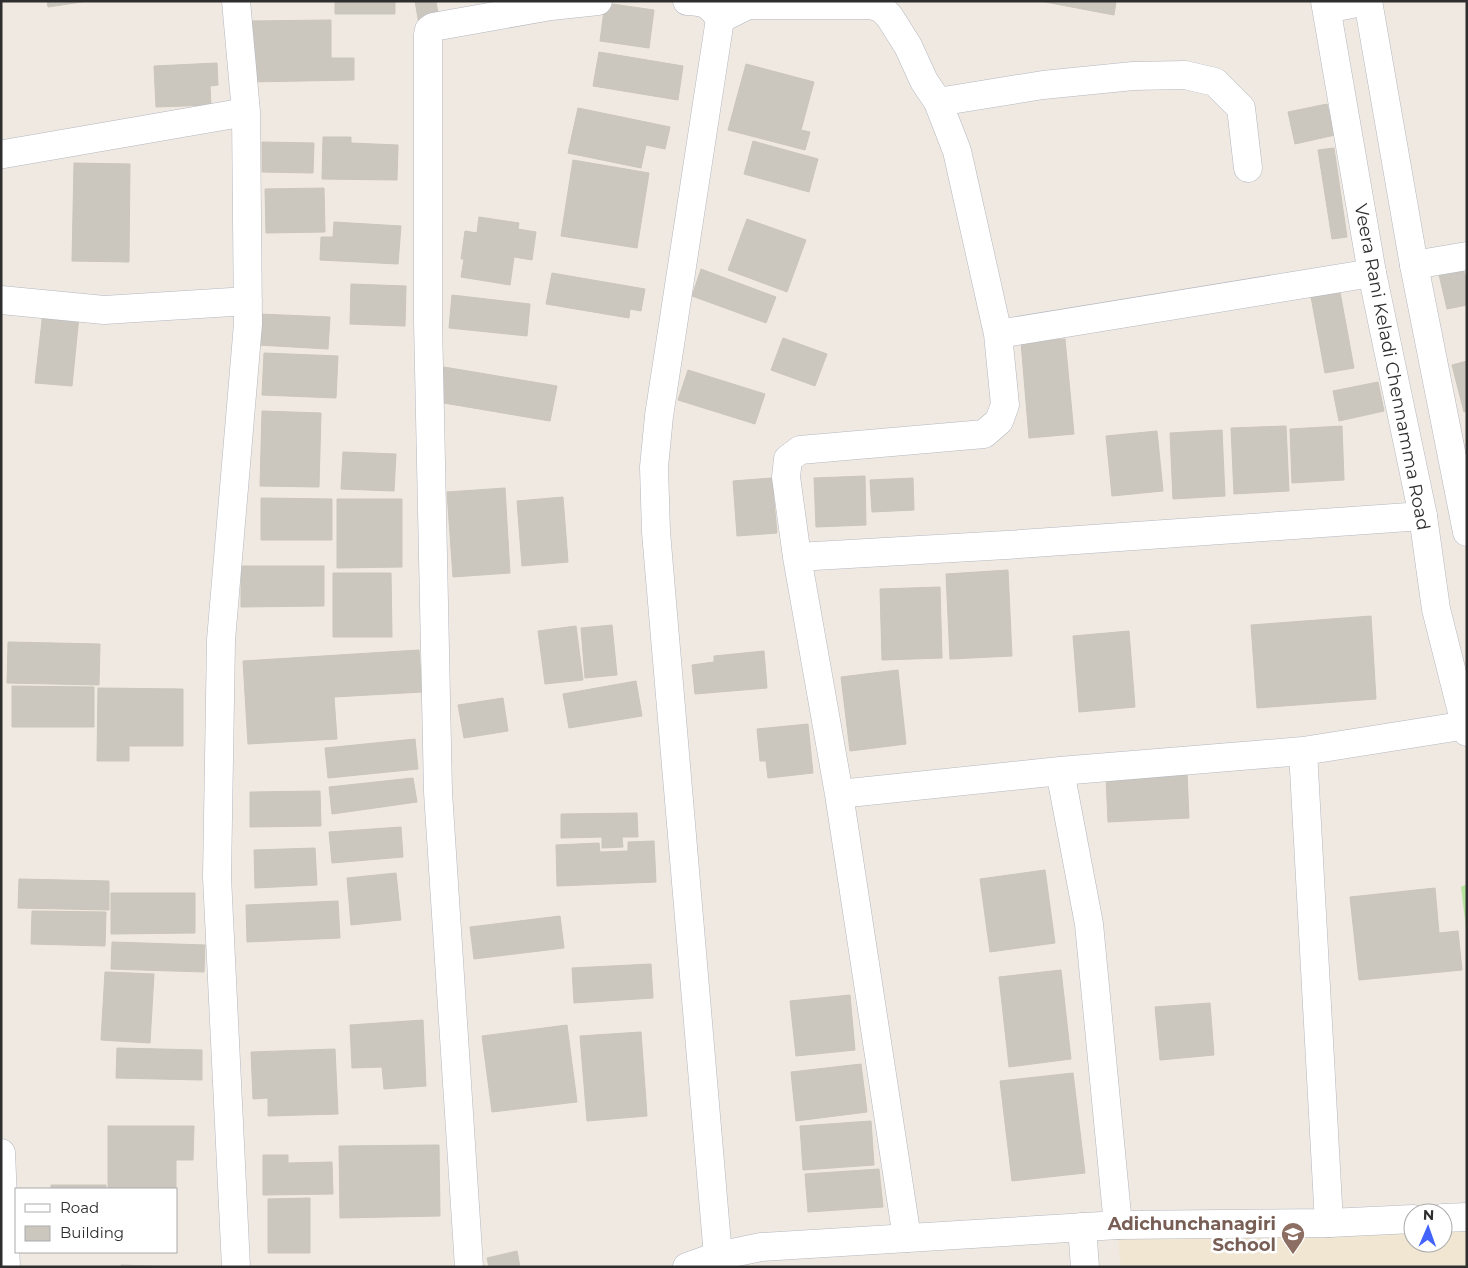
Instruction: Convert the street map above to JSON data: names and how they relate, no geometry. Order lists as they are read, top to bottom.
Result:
{
  "streets": {
    "street": ["Veera Rani Keladi Chennamma Road"]
  },
  "places": {
    "school or university": ["Adichunchanagiri School"]
  },
  "legend": ["Road", "Building"],
  "north": "top"
}
